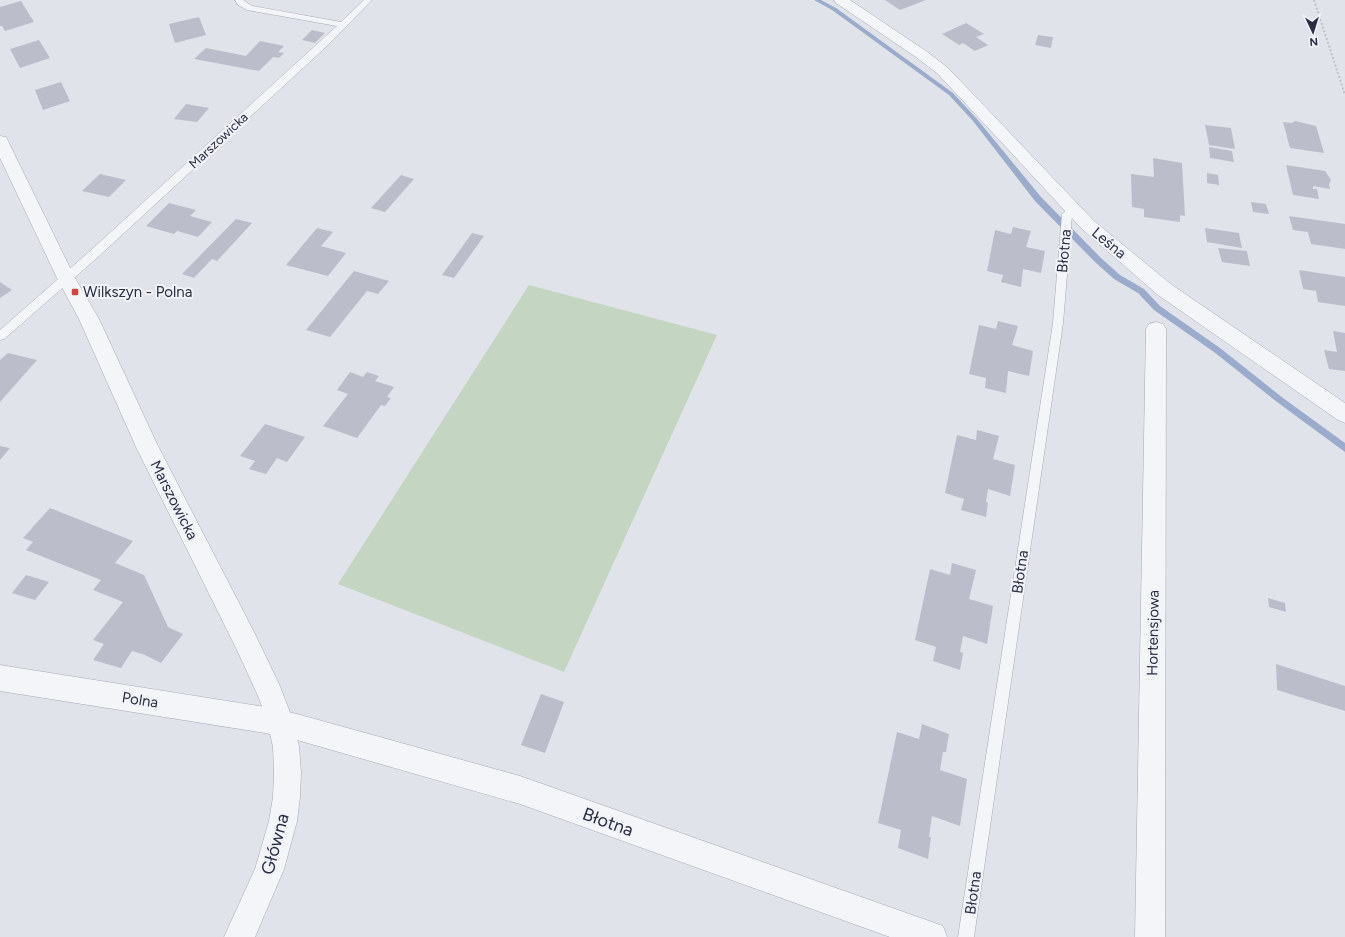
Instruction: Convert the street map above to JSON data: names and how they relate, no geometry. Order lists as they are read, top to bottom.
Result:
{
  "streets": {
    "street": [
      "Marszowicka",
      "Leśna",
      "Błotna",
      "Hortensjowa",
      "Polna",
      "Główna"
    ]
  },
  "crossings": [
    ["Marszowicka", "Błotna"],
    ["Marszowicka", "Polna"],
    ["Marszowicka", "Główna"],
    ["Leśna", "Błotna"],
    ["Błotna", "Polna"],
    ["Błotna", "Główna"],
    ["Polna", "Główna"]
  ],
  "places": {
    "transit": ["Wilkszyn - Polna"]
  },
  "north": "bottom"
}
